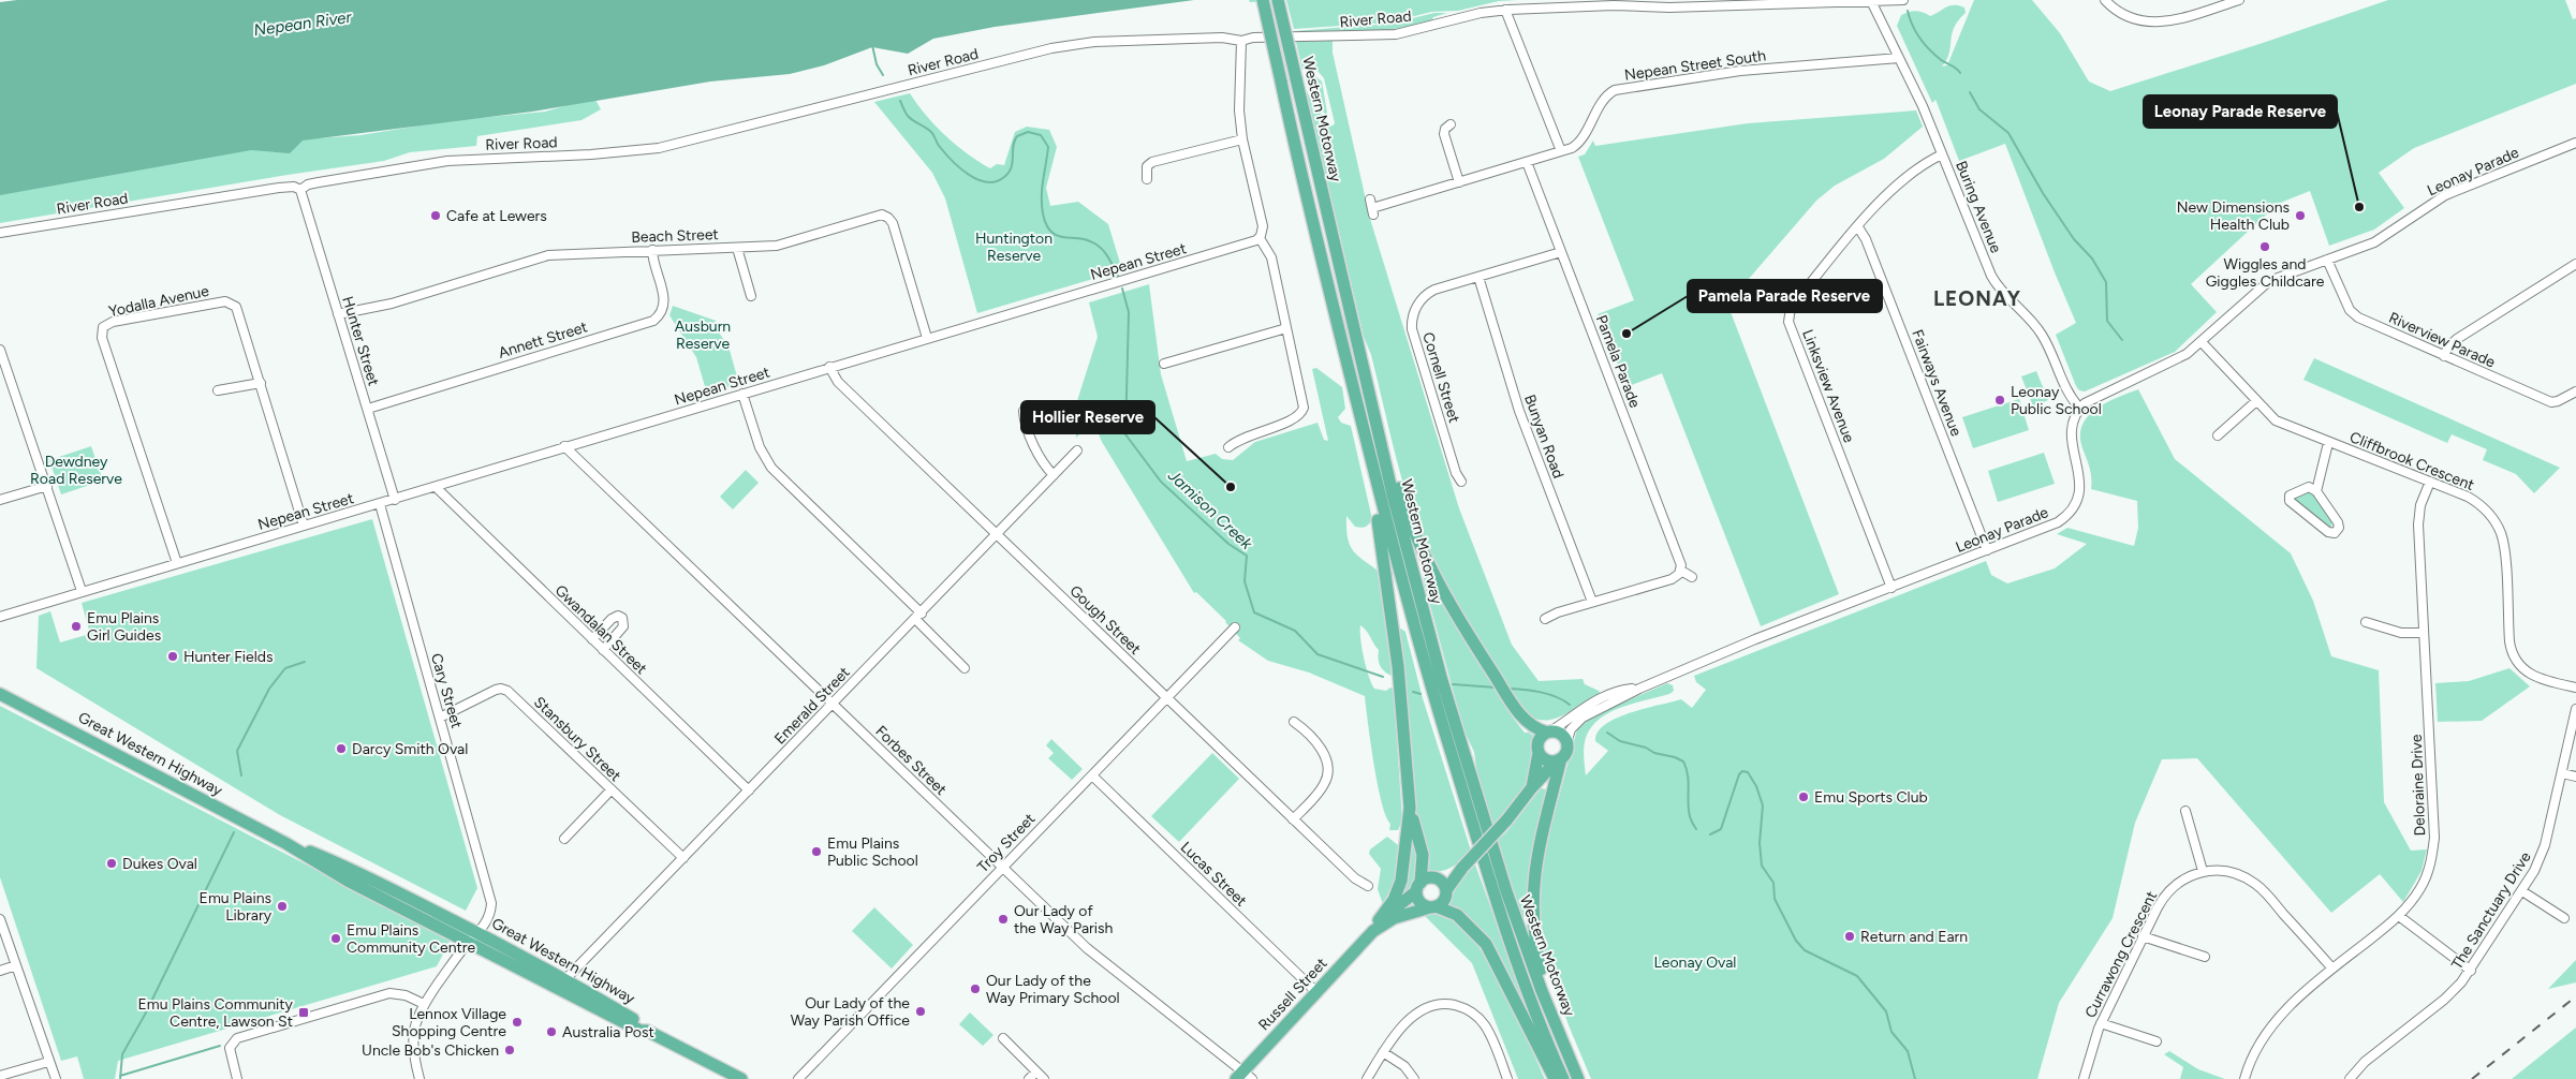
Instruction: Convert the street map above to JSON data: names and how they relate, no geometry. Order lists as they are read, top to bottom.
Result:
{
  "streets": {
    "highway": ["Western Motorway", "Great Western Highway", "Russell Street"],
    "street": [
      "River Road",
      "Nepean Street South",
      "Leonay Parade",
      "Buring Avenue",
      "Beach Street",
      "Nepean Street",
      "Yodalla Avenue",
      "Annett Street",
      "Riverview Parade",
      "Hunter Street",
      "Pamela Parade",
      "Cornell Street",
      "Fairways Avenue",
      "Linksview Avenue",
      "Bunyan Road",
      "Cliffbrook Crescent",
      "Gough Street",
      "Gwandalan Street",
      "Cary Street",
      "Emerald Street",
      "Stansbury Street",
      "Forbes Street",
      "Deloraine Drive",
      "Troy Street",
      "Lucas Street",
      "The Sanctuary Drive",
      "Currawong Crescent"
    ]
  },
  "crossings": [
    ["River Road", "Buring Avenue"],
    ["River Road", "Hunter Street"],
    ["Nepean Street South", "Buring Avenue"],
    ["Nepean Street South", "Pamela Parade"],
    ["Leonay Parade", "Buring Avenue"],
    ["Leonay Parade", "Riverview Parade"],
    ["Leonay Parade", "Fairways Avenue"],
    ["Leonay Parade", "Linksview Avenue"],
    ["Leonay Parade", "Cliffbrook Crescent"],
    ["Buring Avenue", "Linksview Avenue"],
    ["Beach Street", "Nepean Street"],
    ["Beach Street", "Annett Street"],
    ["Beach Street", "Hunter Street"],
    ["Nepean Street", "Yodalla Avenue"],
    ["Nepean Street", "Hunter Street"],
    ["Nepean Street", "Gough Street"],
    ["Nepean Street", "Gwandalan Street"],
    ["Nepean Street", "Cary Street"],
    ["Nepean Street", "Forbes Street"],
    ["Annett Street", "Hunter Street"],
    ["Pamela Parade", "Cornell Street"],
    ["Cornell Street", "Bunyan Road"],
    ["Fairways Avenue", "Linksview Avenue"],
    ["Cliffbrook Crescent", "Deloraine Drive"],
    ["Gough Street", "Emerald Street"],
    ["Gough Street", "Troy Street"],
    ["Gwandalan Street", "Emerald Street"],
    ["Cary Street", "Stansbury Street"],
    ["Cary Street", "Great Western Highway"],
    ["Emerald Street", "Stansbury Street"],
    ["Emerald Street", "Great Western Highway"],
    ["Emerald Street", "Forbes Street"],
    ["Forbes Street", "Troy Street"],
    ["Forbes Street", "Russell Street"],
    ["Deloraine Drive", "Currawong Crescent"],
    ["Troy Street", "Lucas Street"],
    ["Lucas Street", "Russell Street"]
  ],
  "districts": ["LEONAY"],
  "water": ["Nepean River", "Jamison Creek"],
  "parks": [
    "Huntington Reserve",
    "Ausburn Reserve",
    "Dewdney Road Reserve",
    "Leonay Oval"
  ],
  "places": {
    "other": [
      "Leonay Parade Reserve",
      "Cafe at Lewers",
      "New Dimensions Health Club",
      "Wiggles and Giggles Childcare",
      "Pamela Parade Reserve",
      "Leonay Public School",
      "Hollier Reserve",
      "Emu Plains Girl Guides",
      "Hunter Fields",
      "Darcy Smith Oval",
      "Emu Sports Club",
      "Emu Plains Public School",
      "Dukes Oval",
      "Emu Plains Library",
      "Our Lady of the Way Parish",
      "Return and Earn",
      "Emu Plains Community Centre",
      "Our Lady of the Way Primary School",
      "Our Lady of the Way Parish Office",
      "Lennox Village Shopping Centre",
      "Australia Post",
      "Uncle Bob's Chicken"
    ],
    "transit": ["Emu Plains Community Centre, Lawson St"]
  }
}
